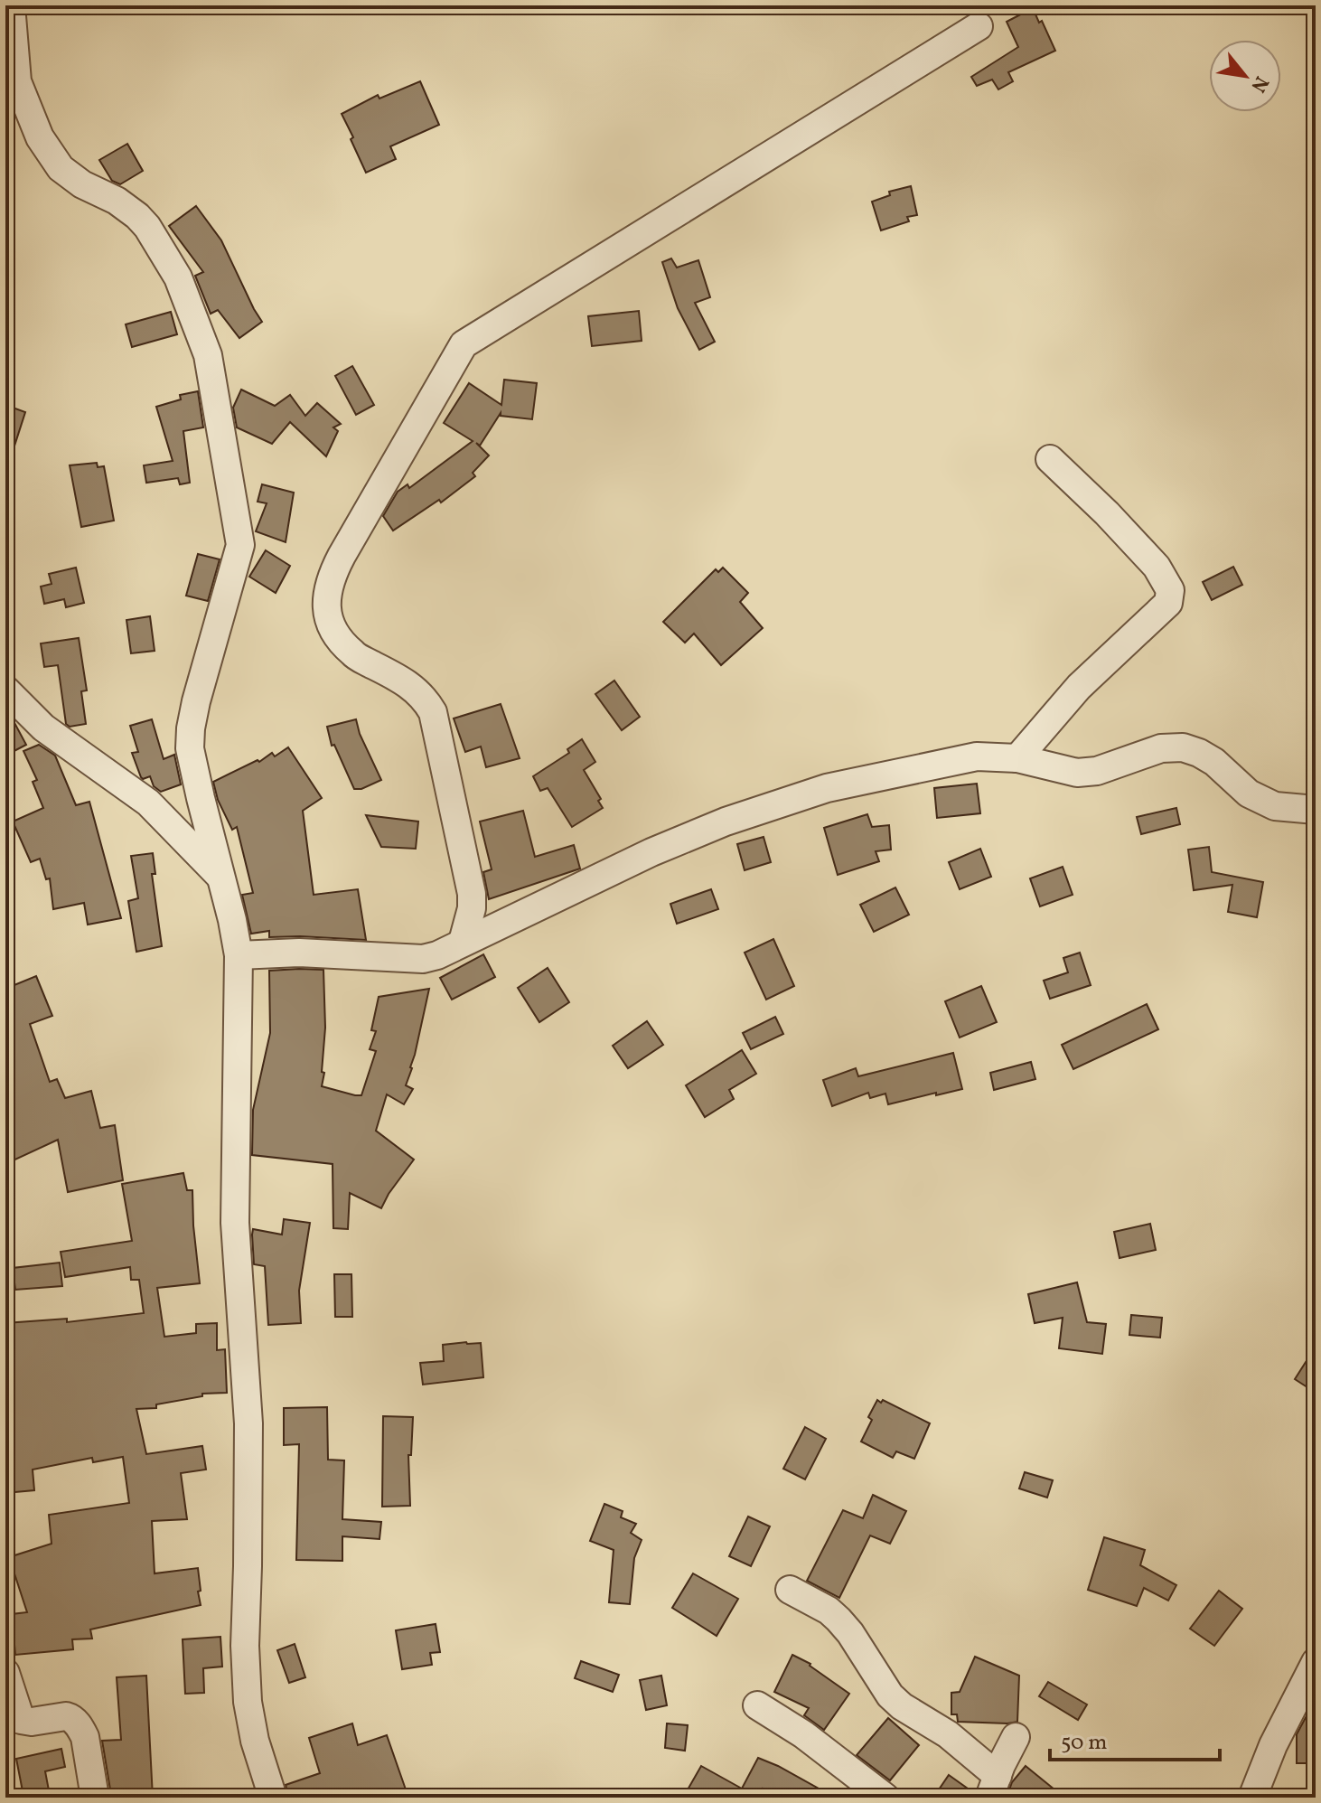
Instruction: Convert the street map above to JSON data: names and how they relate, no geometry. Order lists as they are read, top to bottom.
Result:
{
  "scale_bar": "50 m",
  "north": "bottom right"
}
